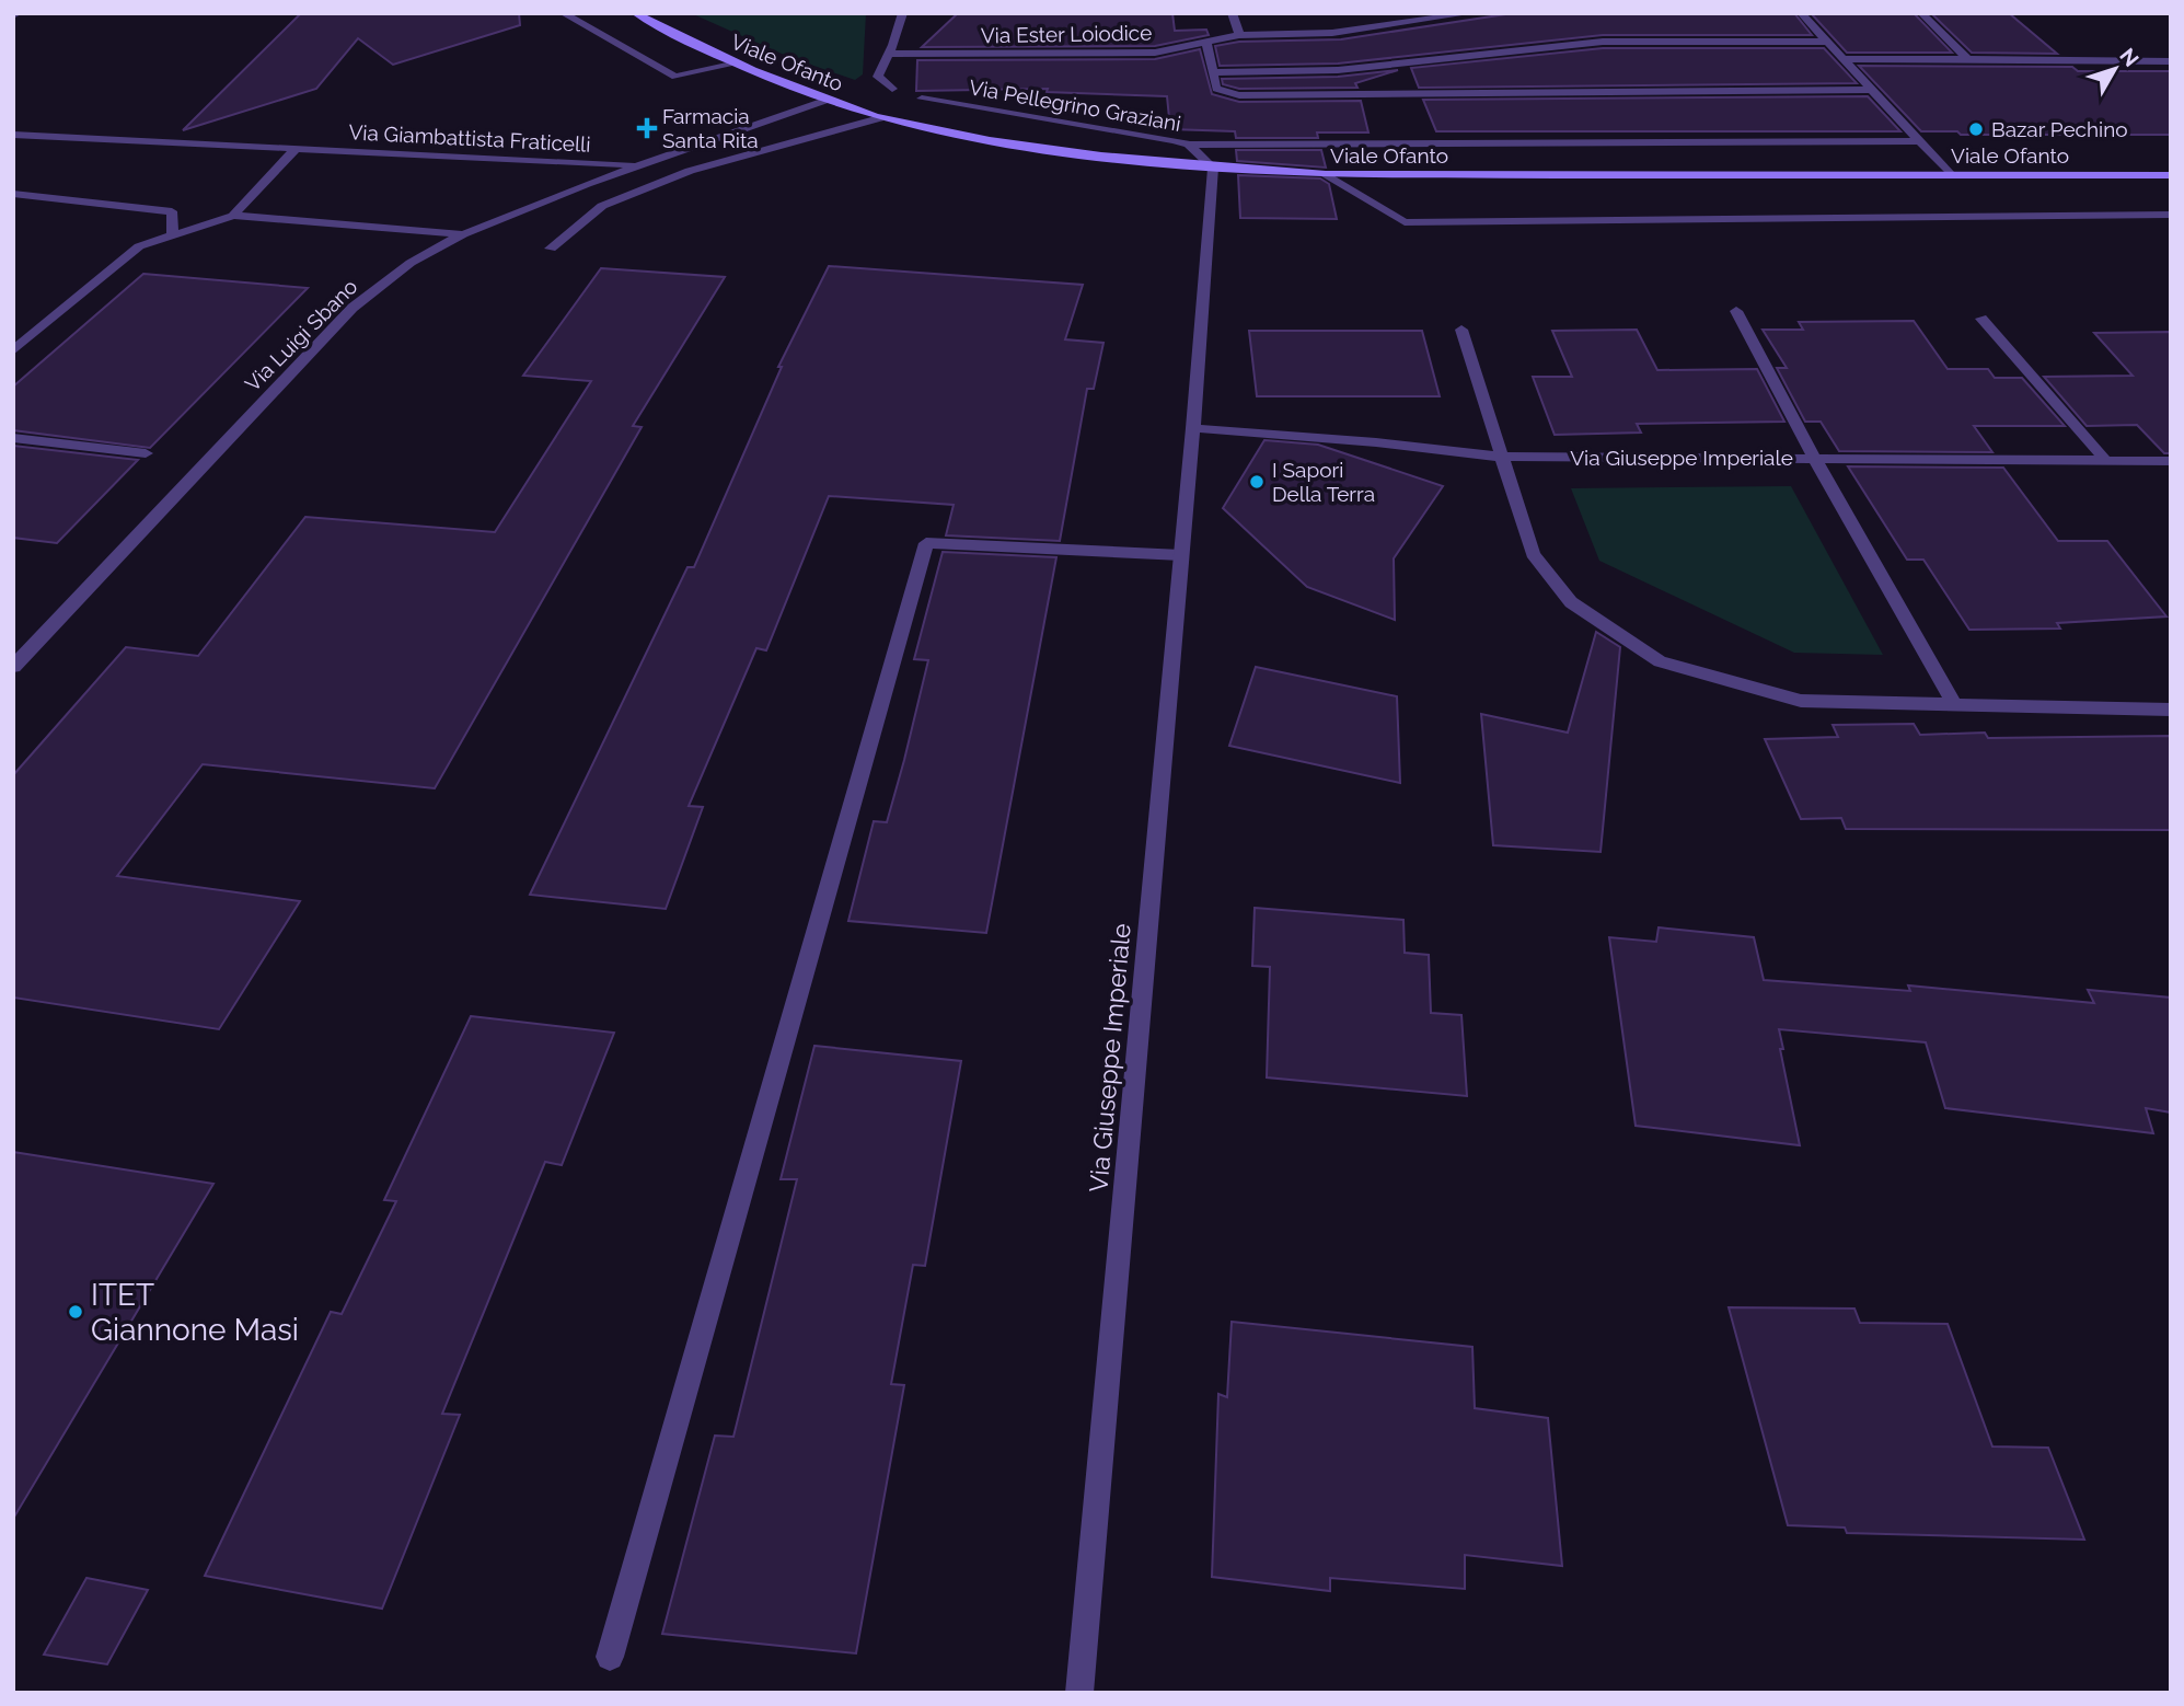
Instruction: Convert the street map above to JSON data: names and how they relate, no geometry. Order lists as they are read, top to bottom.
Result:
{
  "streets": {
    "main road": ["Viale Ofanto"],
    "street": [
      "Via Ester Loiodice",
      "Via Pellegrino Graziani",
      "Via Giambattista Fraticelli",
      "Via Luigi Sbano",
      "Via Giuseppe Imperiale"
    ]
  },
  "crossings": [
    ["Viale Ofanto", "Via Pellegrino Graziani"],
    ["Viale Ofanto", "Via Luigi Sbano"],
    ["Viale Ofanto", "Via Giuseppe Imperiale"],
    ["Via Pellegrino Graziani", "Via Giuseppe Imperiale"],
    ["Via Giambattista Fraticelli", "Via Luigi Sbano"]
  ],
  "places": {
    "health": ["Farmacia Santa Rita"],
    "other": ["Bazar Pechino", "I Sapori Della Terra", "ITET Giannone Masi"]
  },
  "north": "top right"
}
